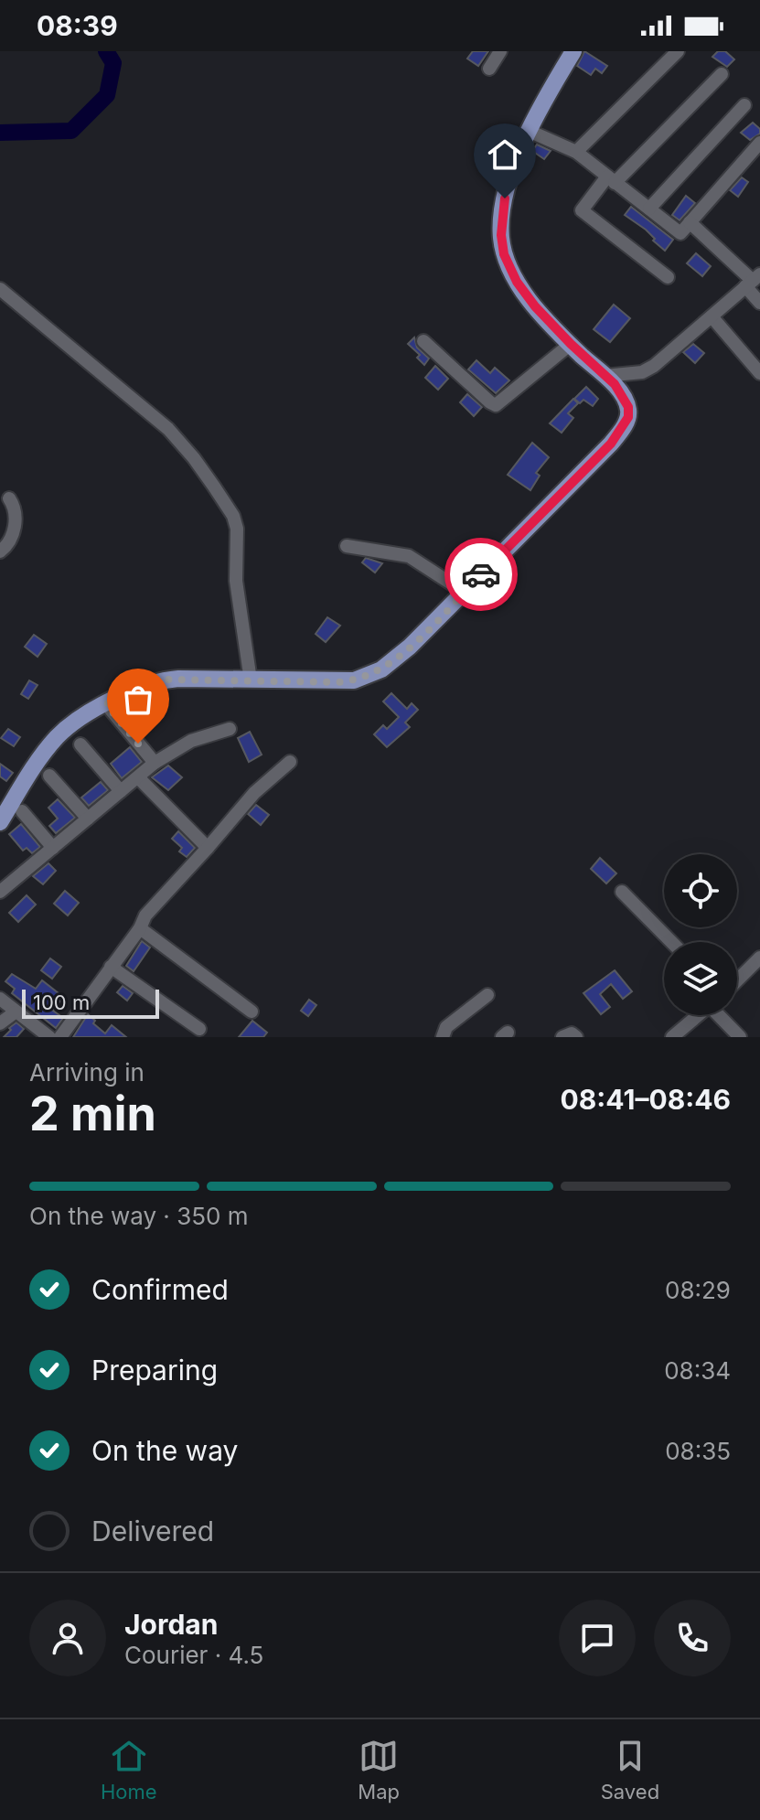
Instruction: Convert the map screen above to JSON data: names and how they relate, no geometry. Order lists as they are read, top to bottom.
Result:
{
  "scale_bar": "100 m",
  "page": {
    "status": "08:39",
    "scale": "100 m",
    "heading": ["2 min", "Arriving in", "08:41–08:46"],
    "panel": ["Jordan", "Courier · 4.5"],
    "bar": "On the way · 350 m",
    "list": [
      ["Confirmed", "08:29"],
      ["Preparing", "08:34"],
      ["On the way", "08:35"],
      "Delivered"
    ],
    "tabs": ["Home", "Map", "Saved"]
  }
}
